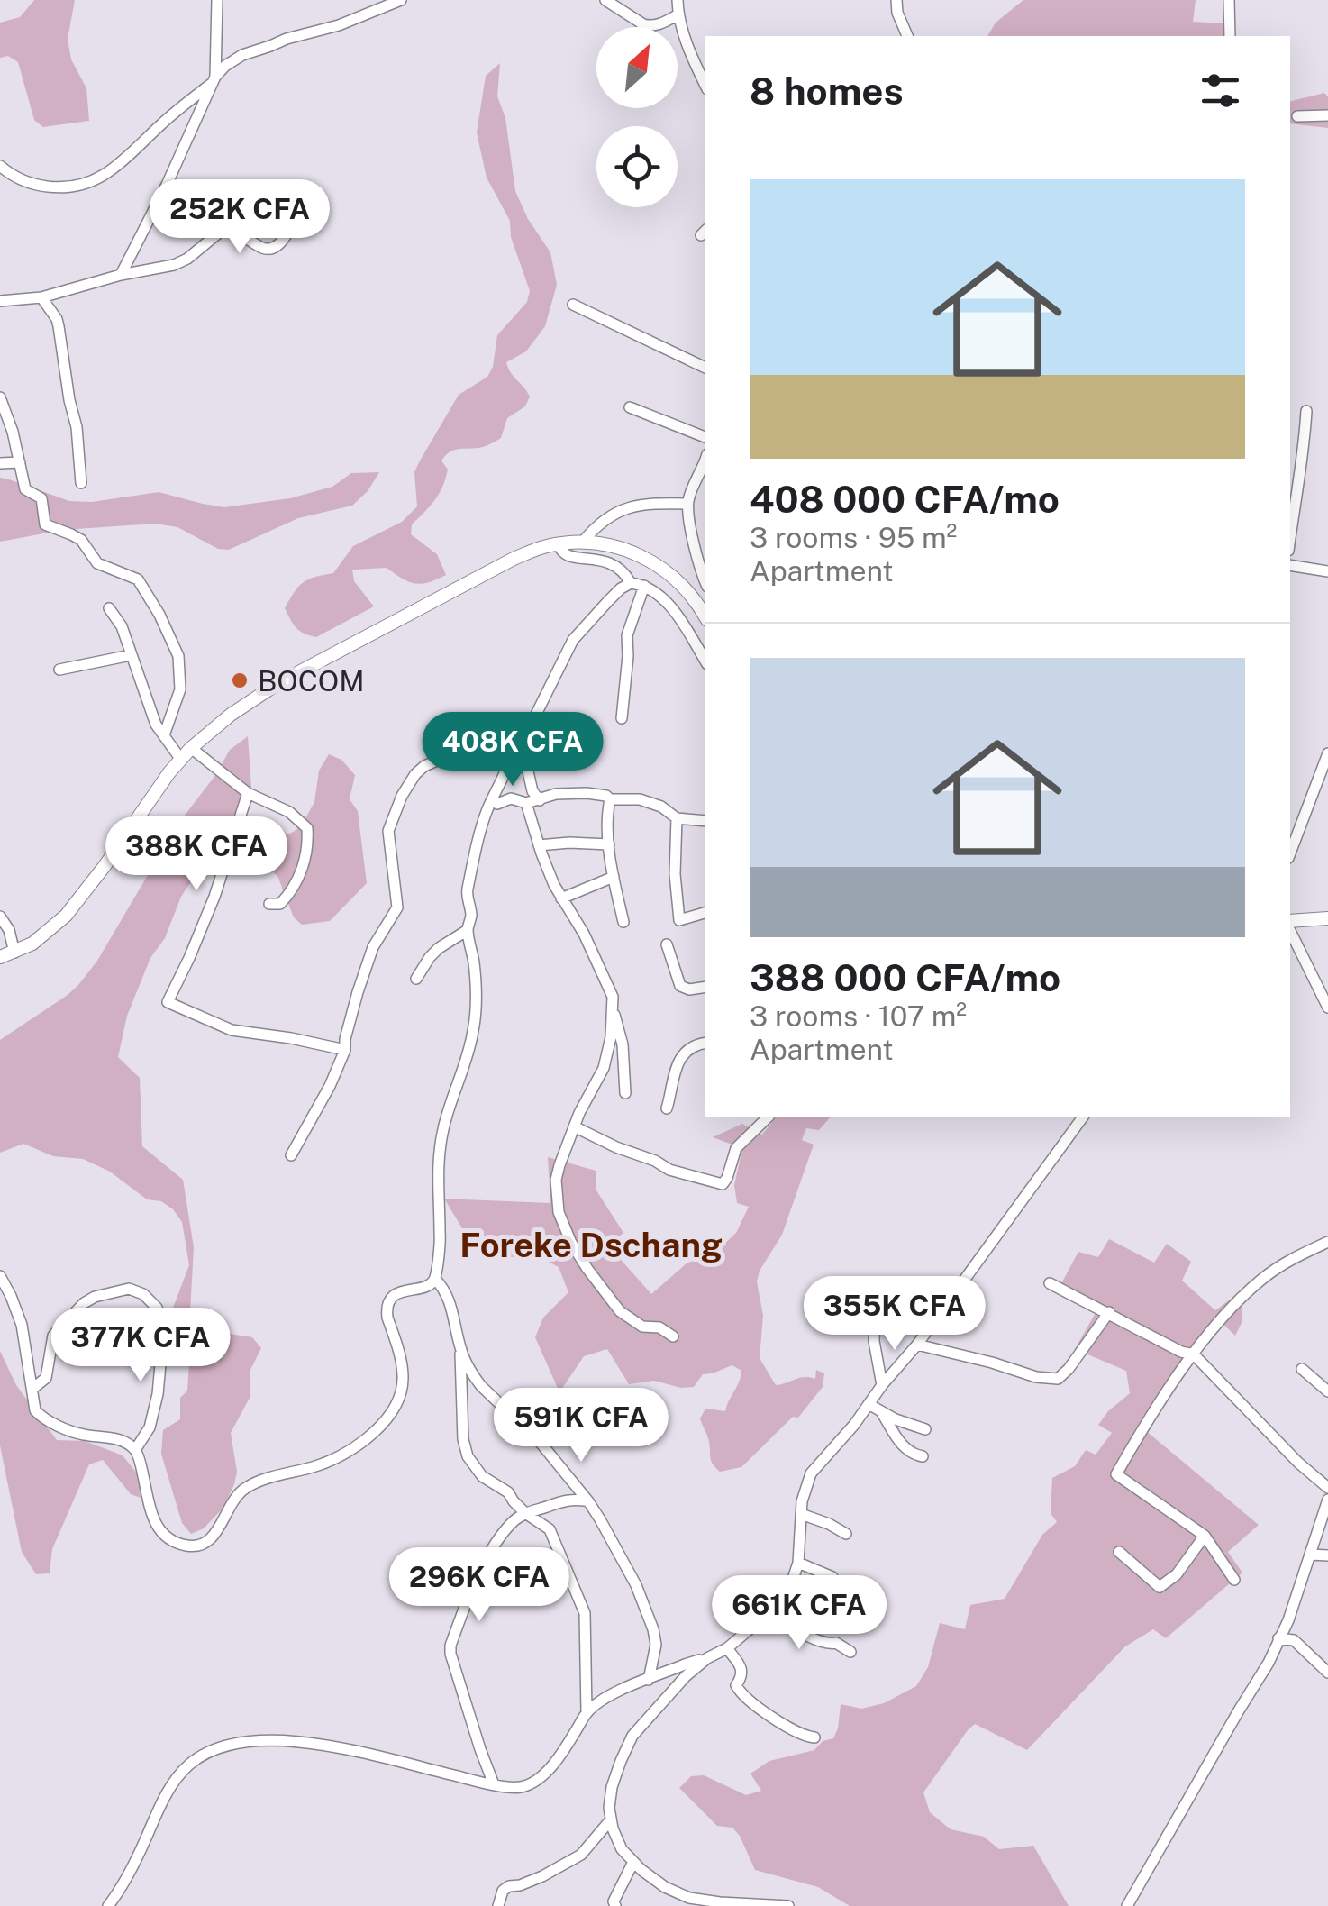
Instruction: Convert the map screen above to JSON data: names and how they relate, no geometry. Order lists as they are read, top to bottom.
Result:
{
  "districts": ["Foreke Dschang"],
  "places": ["BOCOM"],
  "north": "top right",
  "page": {
    "heading": "8 homes",
    "list": [
      {
        "name": "408 000 CFA/mo",
        "note": "3 rooms · 95 m² · Apartment"
      },
      {
        "name": "388 000 CFA/mo",
        "note": "3 rooms · 107 m² · Apartment"
      }
    ],
    "price": [
      "252K CFA",
      "408K CFA",
      "388K CFA",
      "355K CFA",
      "377K CFA",
      "591K CFA",
      "296K CFA",
      "661K CFA"
    ]
  }
}
